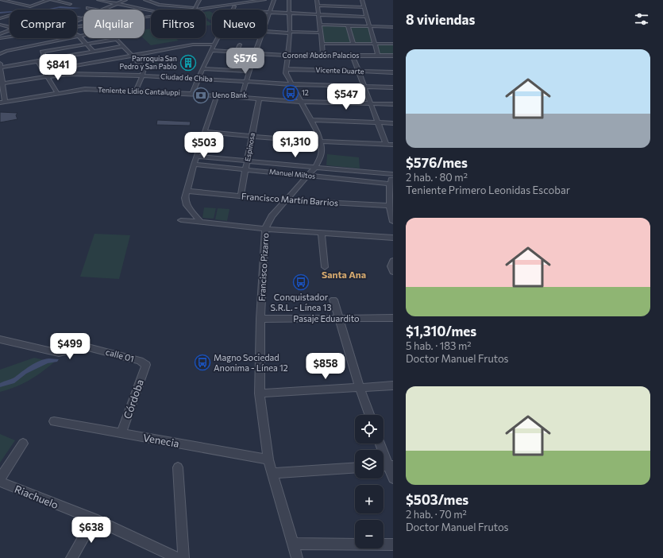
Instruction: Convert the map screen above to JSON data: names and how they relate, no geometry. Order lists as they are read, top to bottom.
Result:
{
  "streets": {
    "street": [
      "Coronel Abdón Palacios",
      "Vicente Duarte",
      "Ciudad de Chiba",
      "Teniente Lidio Cantaluppi",
      "Espinosa",
      "Manuel Miltos",
      "Francisco Martín Barrios",
      "Francisco Pizarro",
      "Pasaje Eduardito",
      "calle 01",
      "Córdoba",
      "Venecia",
      "Riachuelo"
    ]
  },
  "crossings": [
    ["Coronel Abdón Palacios", "Francisco Pizarro"],
    ["Vicente Duarte", "Francisco Pizarro"],
    ["Ciudad de Chiba", "Francisco Pizarro"],
    ["Teniente Lidio Cantaluppi", "Espinosa"],
    ["Teniente Lidio Cantaluppi", "Francisco Pizarro"],
    ["Espinosa", "Manuel Miltos"],
    ["Espinosa", "Francisco Martín Barrios"],
    ["Manuel Miltos", "Francisco Pizarro"],
    ["Francisco Martín Barrios", "Francisco Pizarro"],
    ["Francisco Pizarro", "Pasaje Eduardito"],
    ["Francisco Pizarro", "Venecia"],
    ["calle 01", "Córdoba"],
    ["Córdoba", "Venecia"]
  ],
  "districts": ["Santa Ana"],
  "places": {
    "building": ["Parroquia San Pedro y San Pablo"],
    "bus stop": ["12", "Conquistador S.R.L. - Línea 13", "Magno Sociedad Anonima - Línea 12"],
    "bank": ["Ueno Bank"]
  },
  "page": {
    "heading": "8 viviendas",
    "chip": [
      "Comprar",
      "Alquilar",
      "Filtros",
      "Nuevo"
    ],
    "list": [
      {
        "name": "$576/mes",
        "note": "2 hab. · 80 m² · Teniente Primero Leonidas Escobar"
      },
      {
        "name": "$1,310/mes",
        "note": "5 hab. · 183 m² · Doctor Manuel Frutos"
      },
      {
        "name": "$503/mes",
        "note": "2 hab. · 70 m² · Doctor Manuel Frutos"
      }
    ],
    "price": [
      "$576",
      "$841",
      "$547",
      "$1,310",
      "$503",
      "$499",
      "$858",
      "$638"
    ],
    "map_buttons": ["+", "−"]
  }
}
